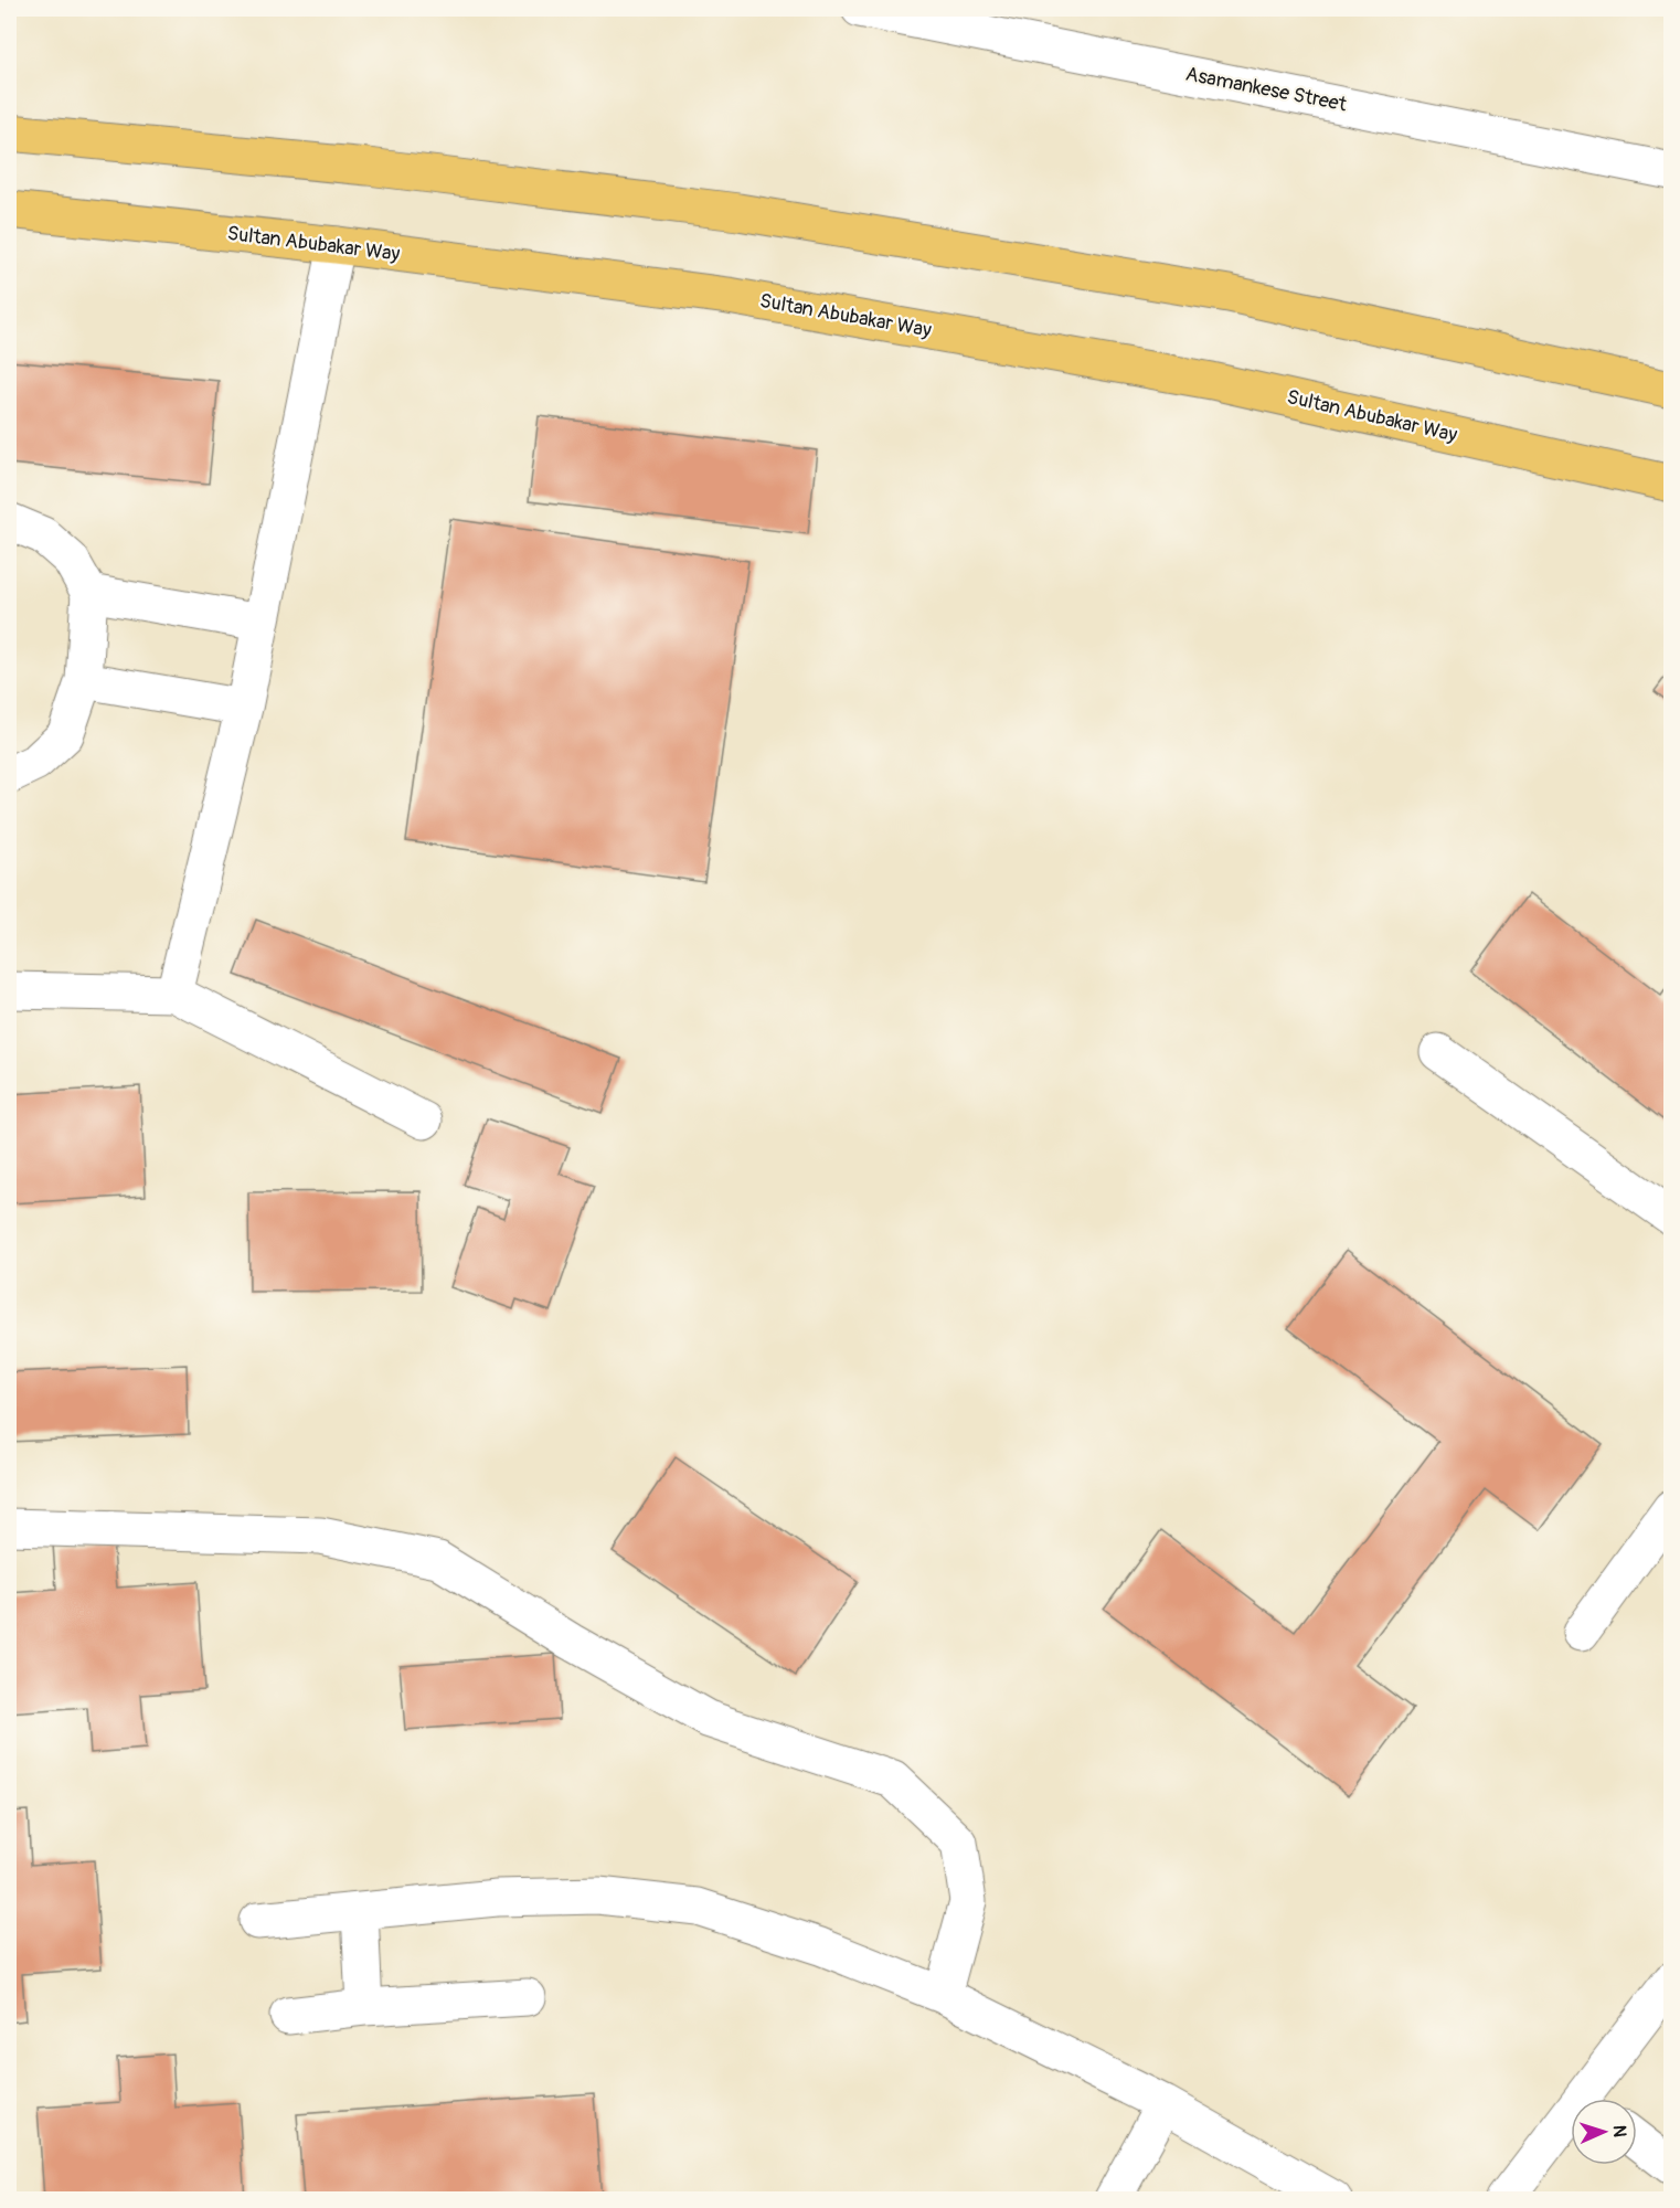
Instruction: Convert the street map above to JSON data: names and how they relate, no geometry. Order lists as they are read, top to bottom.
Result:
{
  "streets": {
    "main road": ["Sultan Abubakar Way"],
    "street": ["Asamankese Street"]
  },
  "north": "right"
}
